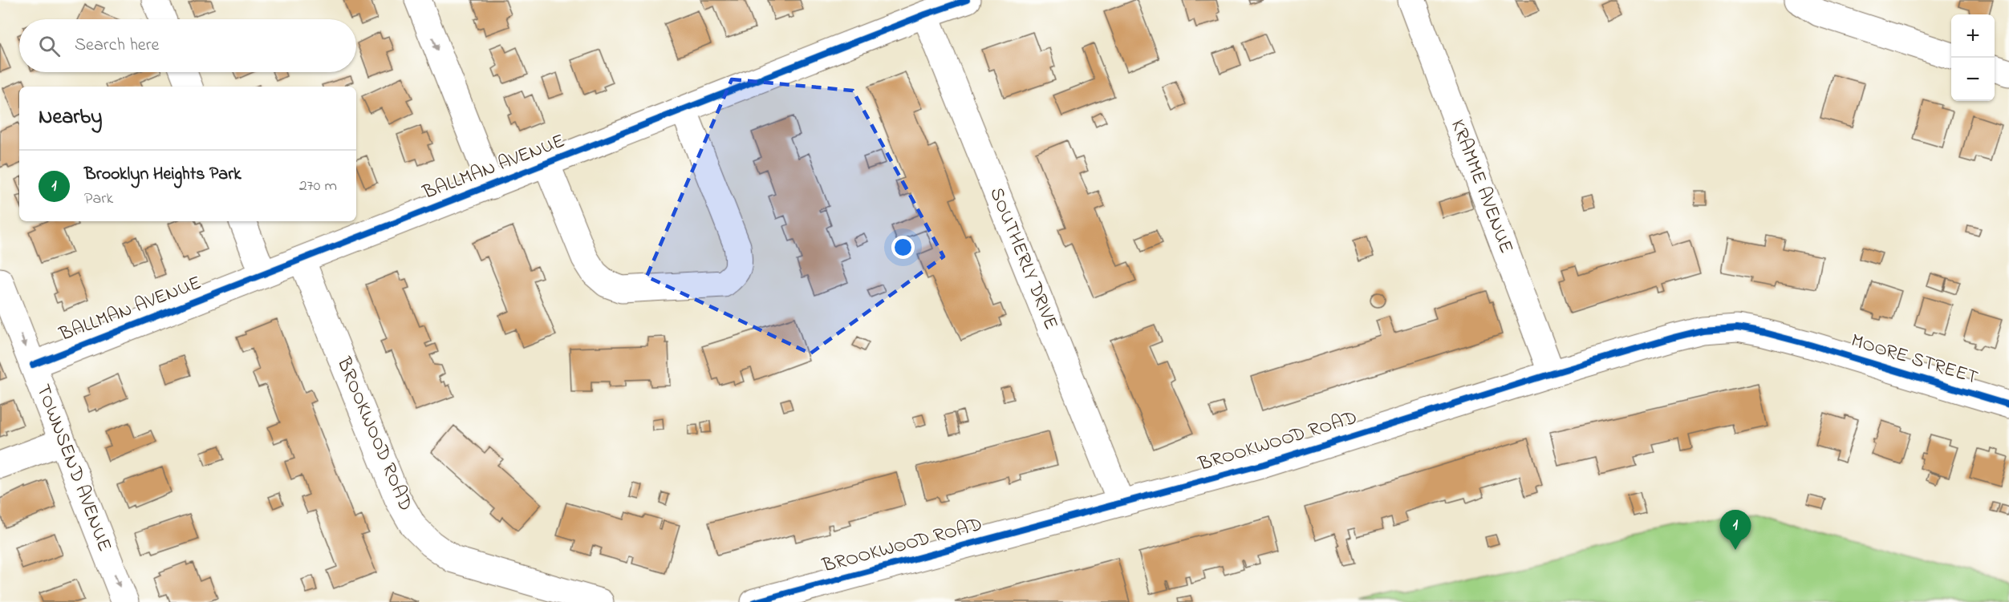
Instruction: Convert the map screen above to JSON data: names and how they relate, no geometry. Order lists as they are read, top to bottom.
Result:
{
  "streets": {
    "street": [
      "BALLMAN AVENUE",
      "KRAMME AVENUE",
      "SOUTHERLY DRIVE",
      "MOORE STREET",
      "BROOKWOOD ROAD",
      "TOWNSEND AVENUE"
    ]
  },
  "crossings": [
    ["BALLMAN AVENUE", "SOUTHERLY DRIVE"],
    ["BALLMAN AVENUE", "BROOKWOOD ROAD"],
    ["BALLMAN AVENUE", "TOWNSEND AVENUE"],
    ["KRAMME AVENUE", "BROOKWOOD ROAD"],
    ["SOUTHERLY DRIVE", "BROOKWOOD ROAD"],
    ["MOORE STREET", "BROOKWOOD ROAD"]
  ],
  "one_way": ["TOWNSEND AVENUE"],
  "page": {
    "map_buttons": ["+", "−"],
    "search": "Search here",
    "heading": "Nearby",
    "list": [
      {
        "mark": "1",
        "name": "Brooklyn Heights Park",
        "note": "Park",
        "value": "270 m"
      }
    ],
    "pins": "1"
  }
}
